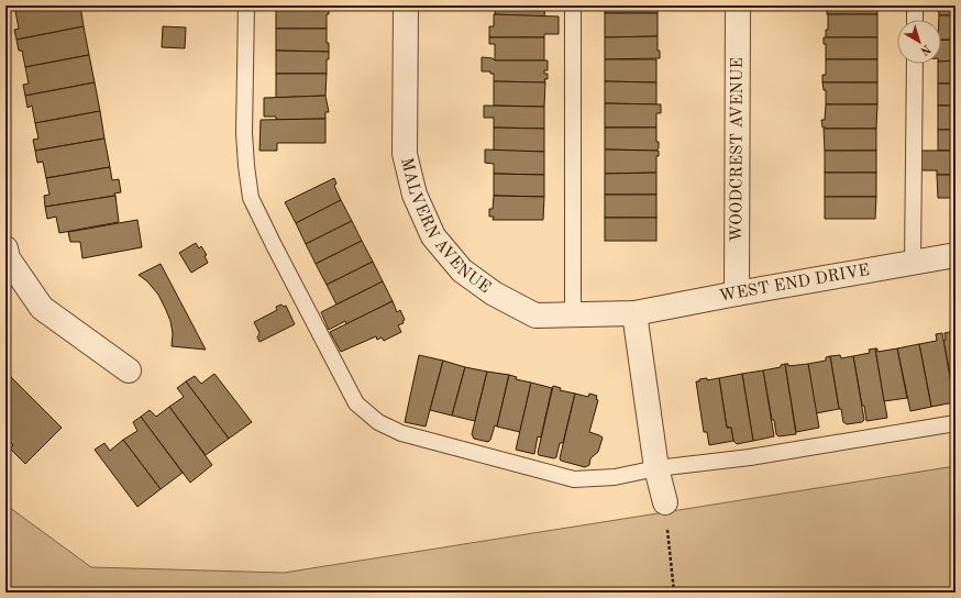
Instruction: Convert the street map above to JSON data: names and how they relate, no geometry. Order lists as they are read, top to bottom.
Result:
{
  "streets": {
    "street": ["WOODCREST AVENUE", "MALVERN AVENUE", "WEST END DRIVE"]
  },
  "crossings": [
    ["WOODCREST AVENUE", "WEST END DRIVE"],
    ["MALVERN AVENUE", "WEST END DRIVE"]
  ],
  "north": "bottom right"
}
